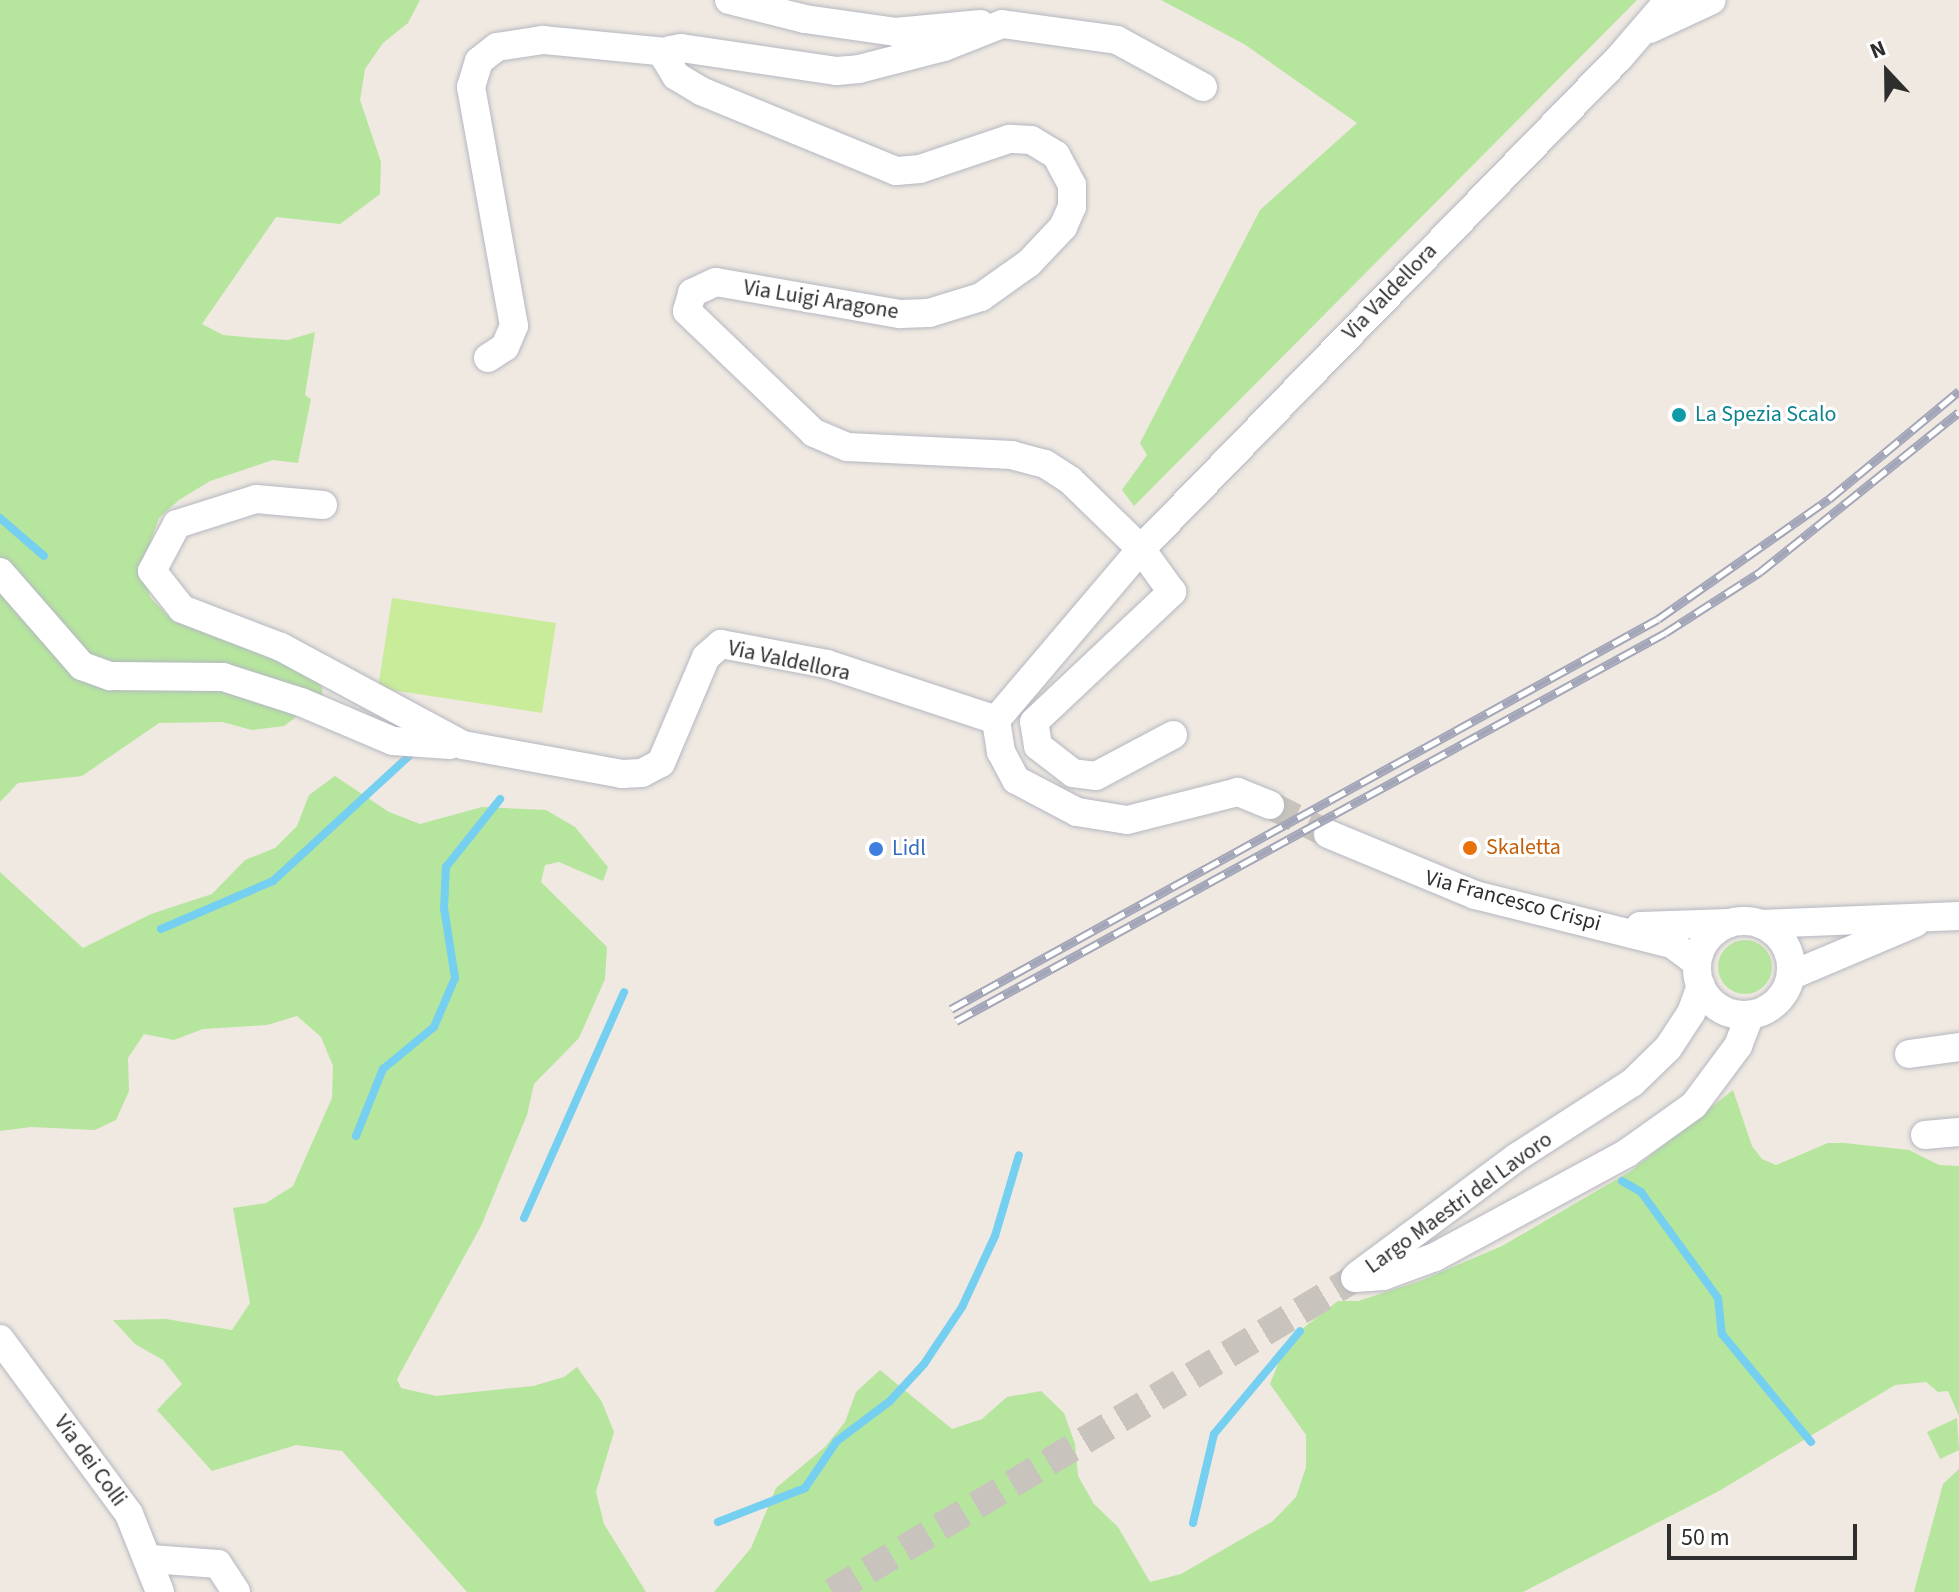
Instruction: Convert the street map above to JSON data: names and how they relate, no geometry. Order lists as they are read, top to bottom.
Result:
{
  "streets": {
    "street": [
      "Via Valdellora",
      "Via Luigi Aragone",
      "Via Francesco Crispi",
      "Largo Maestri del Lavoro",
      "Via dei Colli"
    ]
  },
  "crossings": [
    ["Via Valdellora", "Via Luigi Aragone"],
    ["Via Francesco Crispi", "Largo Maestri del Lavoro"]
  ],
  "places": ["La Spezia Scalo", "Skaletta", "Lidl"],
  "scale_bar": "50 m",
  "north": "top"
}
